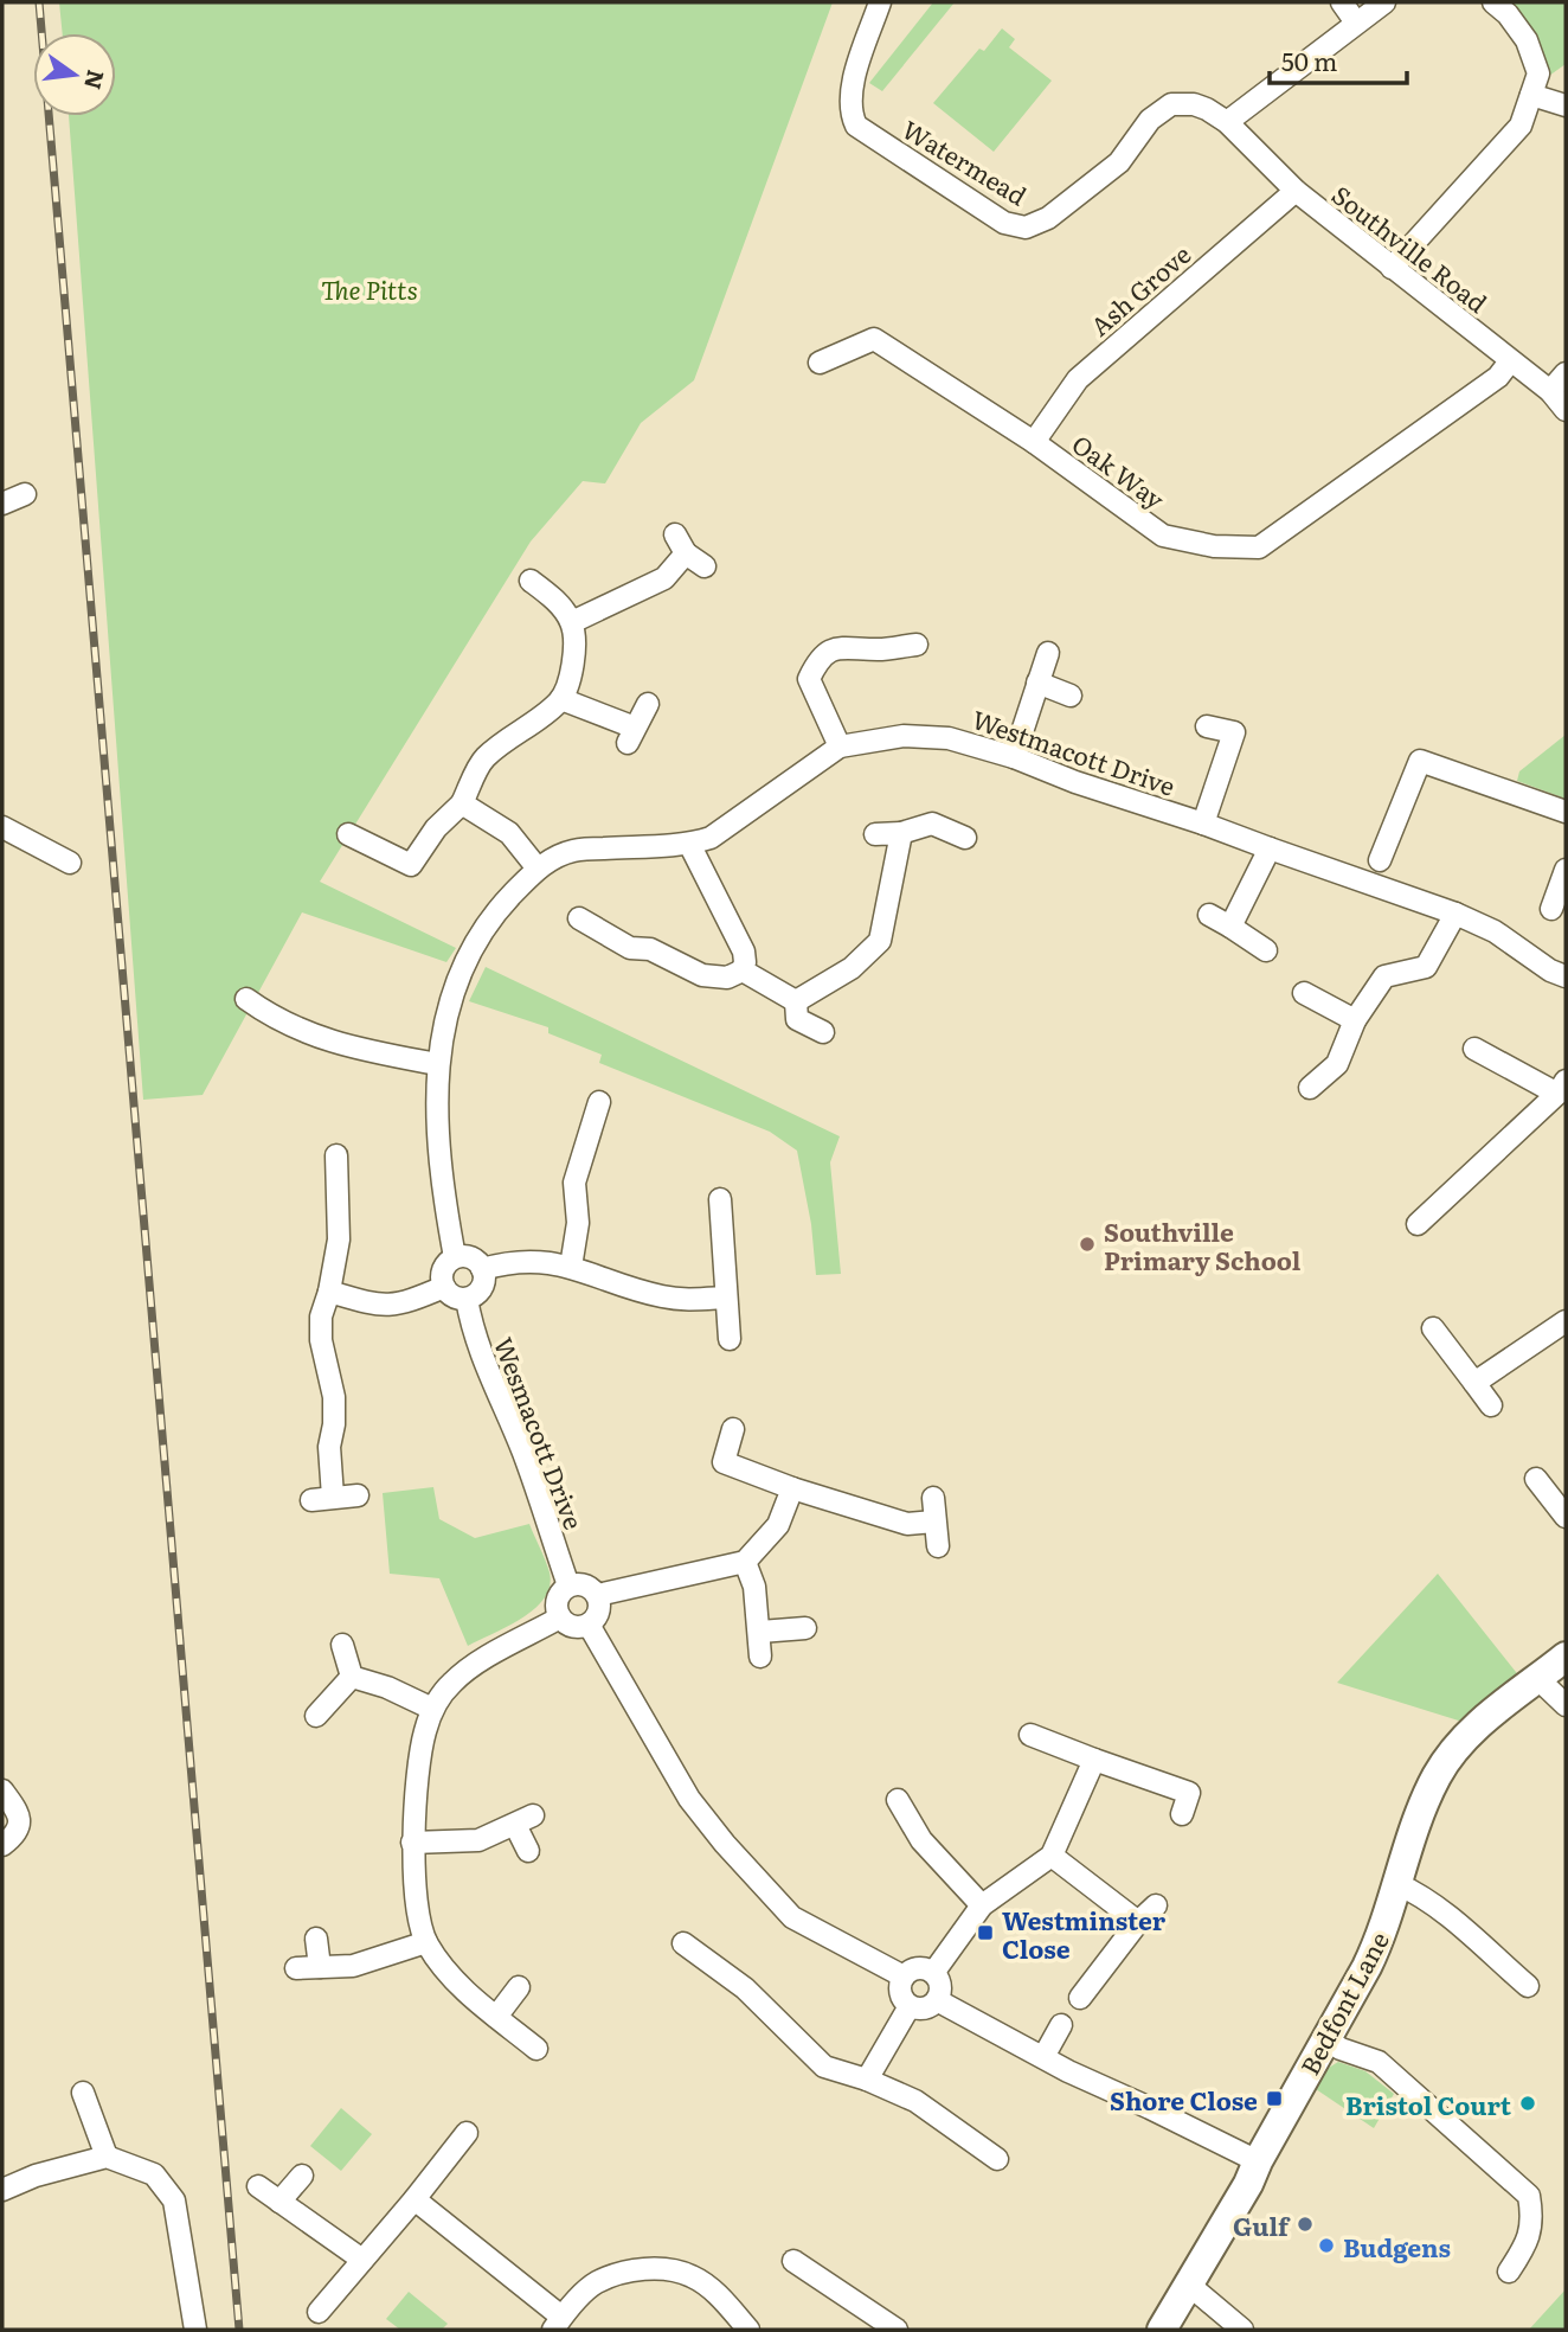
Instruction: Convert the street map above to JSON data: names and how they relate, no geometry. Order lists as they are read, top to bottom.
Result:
{
  "streets": {
    "main road": ["Bedfont Lane"],
    "street": [
      "Watermead",
      "Southville Road",
      "Ash Grove",
      "Oak Way",
      "Westmacott Drive",
      "Wesmacott Drive"
    ]
  },
  "crossings": [
    ["Watermead", "Southville Road"],
    ["Southville Road", "Ash Grove"],
    ["Southville Road", "Oak Way"],
    ["Ash Grove", "Oak Way"],
    ["Westmacott Drive", "Wesmacott Drive"]
  ],
  "parks": ["The Pitts"],
  "places": {
    "other": [
      "Southville Primary School",
      "Bristol Court",
      "Gulf",
      "Budgens"
    ],
    "transit": ["Westminster Close", "Shore Close"]
  },
  "scale_bar": "50 m",
  "north": "right"
}
